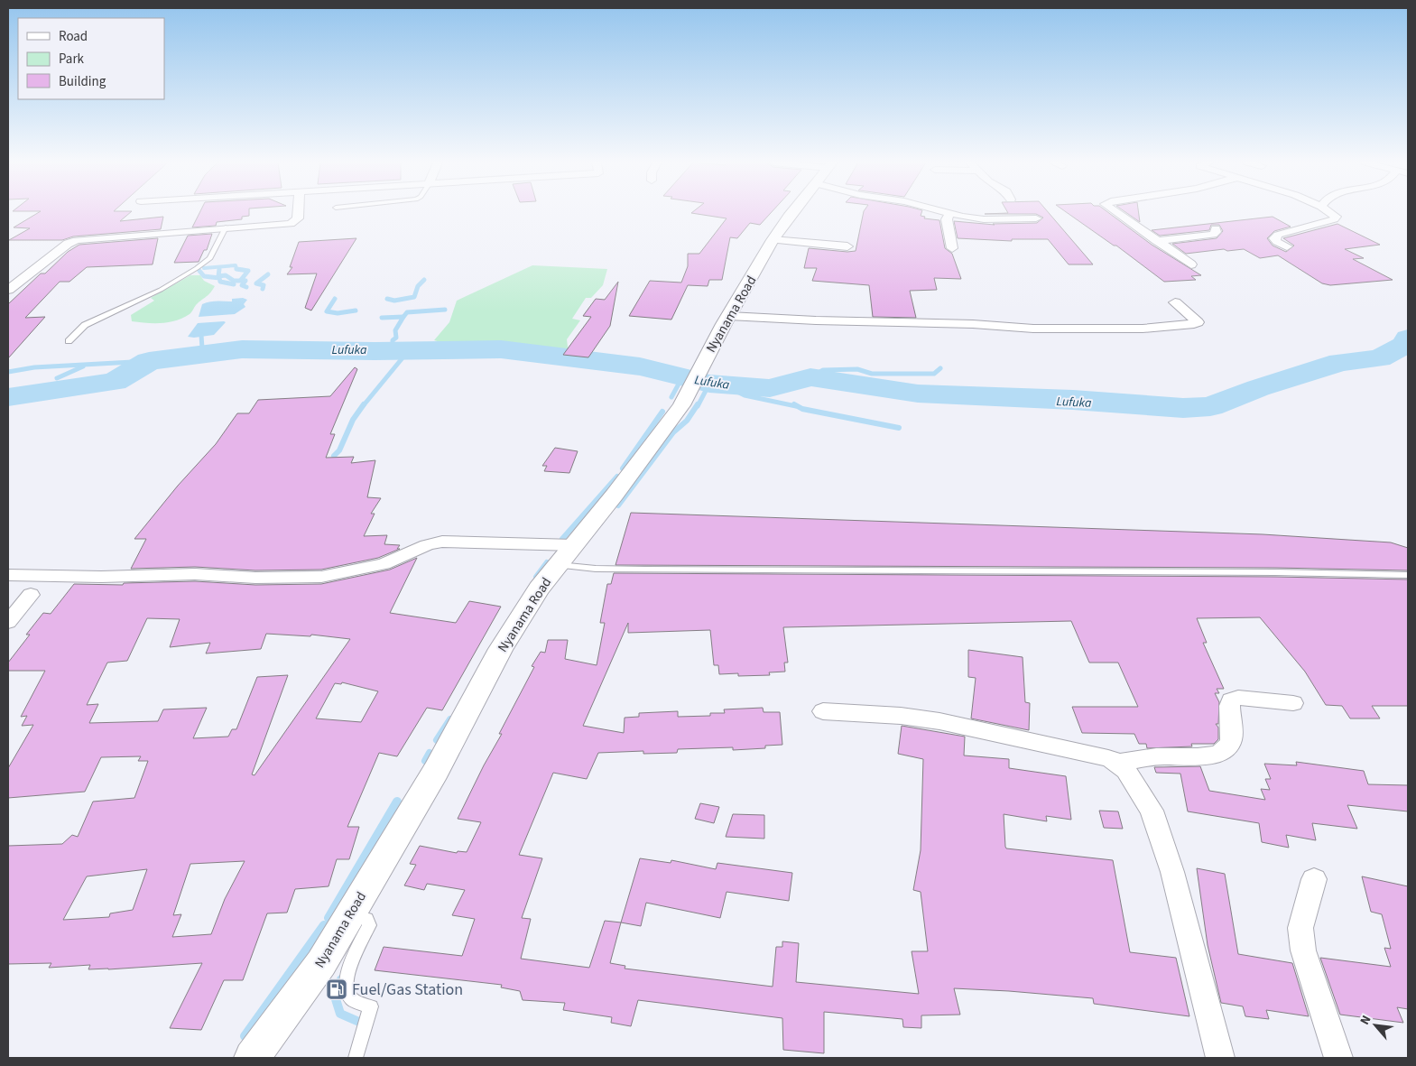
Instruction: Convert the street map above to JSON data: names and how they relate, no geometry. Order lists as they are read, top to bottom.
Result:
{
  "streets": {
    "street": ["Nyanama Road"]
  },
  "water": ["Lufuka"],
  "places": {
    "fuel station": ["Fuel/Gas Station"]
  },
  "legend": ["Road", "Park", "Building"],
  "north": "top left"
}
